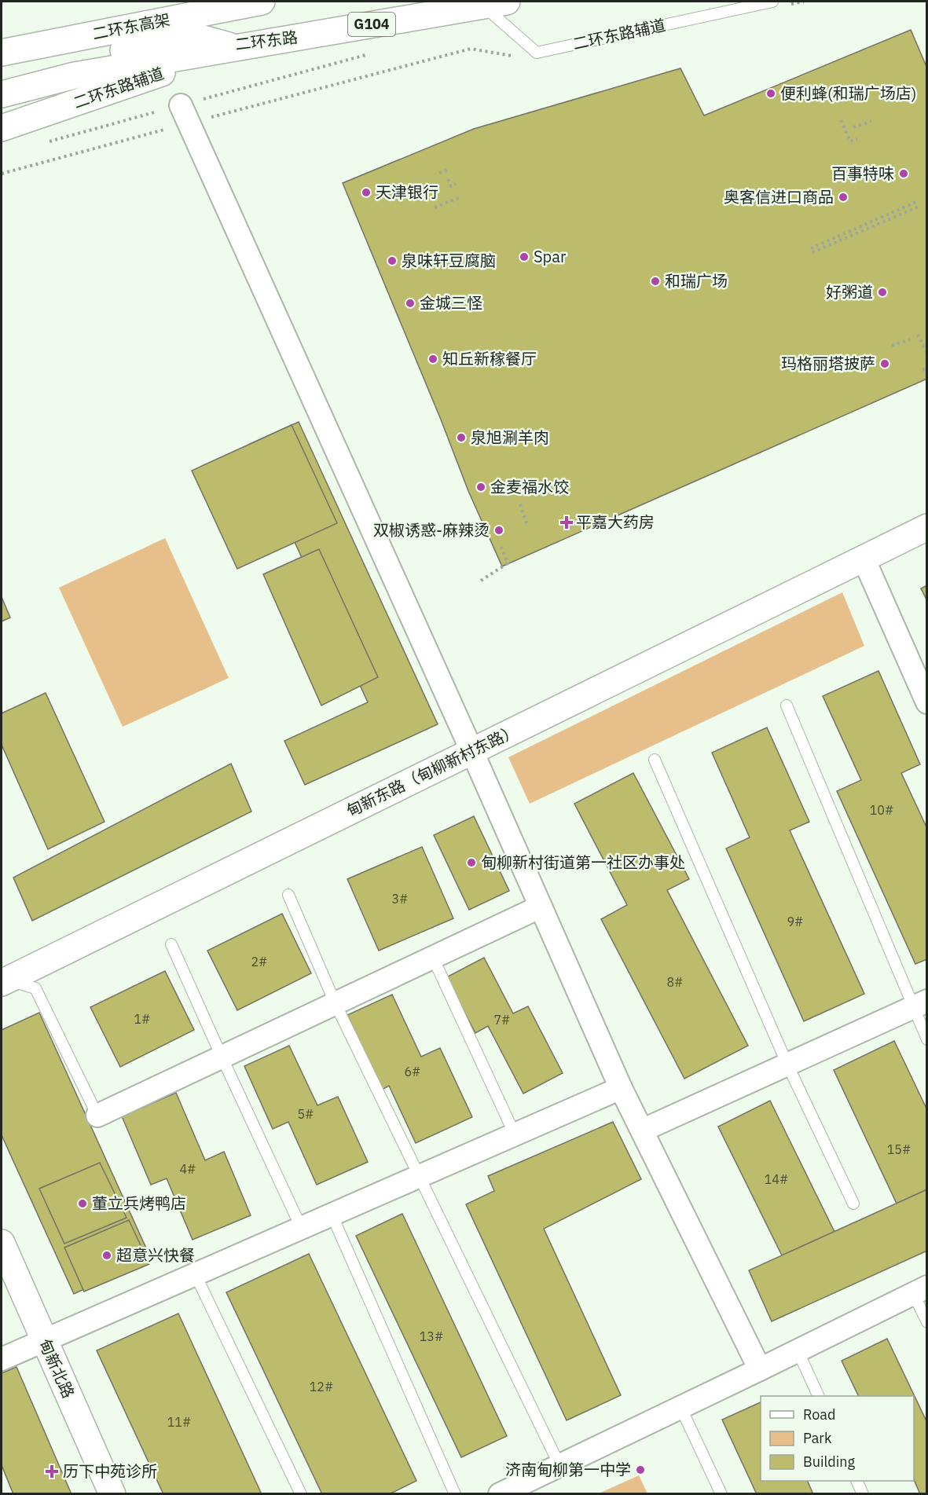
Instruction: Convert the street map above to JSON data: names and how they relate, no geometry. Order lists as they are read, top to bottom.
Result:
{
  "streets": {
    "main road": [
      "G104",
      "二环东高架",
      "二环东路辅道",
      "二环东路",
      "甸新东路（甸柳新村东路）",
      "甸新北路"
    ]
  },
  "crossings": [
    ["二环东路辅道", "二环东路"]
  ],
  "places": {
    "other": [
      "便利蜂(和瑞广场店)",
      "百事特味",
      "天津银行",
      "奥客信进口商品",
      "Spar",
      "泉味轩豆腐脑",
      "和瑞广场",
      "好粥道",
      "金城三怪",
      "知丘新稼餐厅",
      "玛格丽塔披萨",
      "泉旭涮羊肉",
      "金麦福水饺",
      "双椒诱惑-麻辣烫",
      "甸柳新村街道第一社区办事处",
      "董立兵烤鸭店",
      "超意兴快餐",
      "济南甸柳第一中学"
    ],
    "health": ["平嘉大药房", "历下中苑诊所"]
  },
  "house_numbers": [
    "10#",
    "3#",
    "9#",
    "2#",
    "8#",
    "1#",
    "7#",
    "6#",
    "5#",
    "15#",
    "4#",
    "14#",
    "13#",
    "12#",
    "11#"
  ],
  "legend": ["Road", "Park", "Building"]
}
